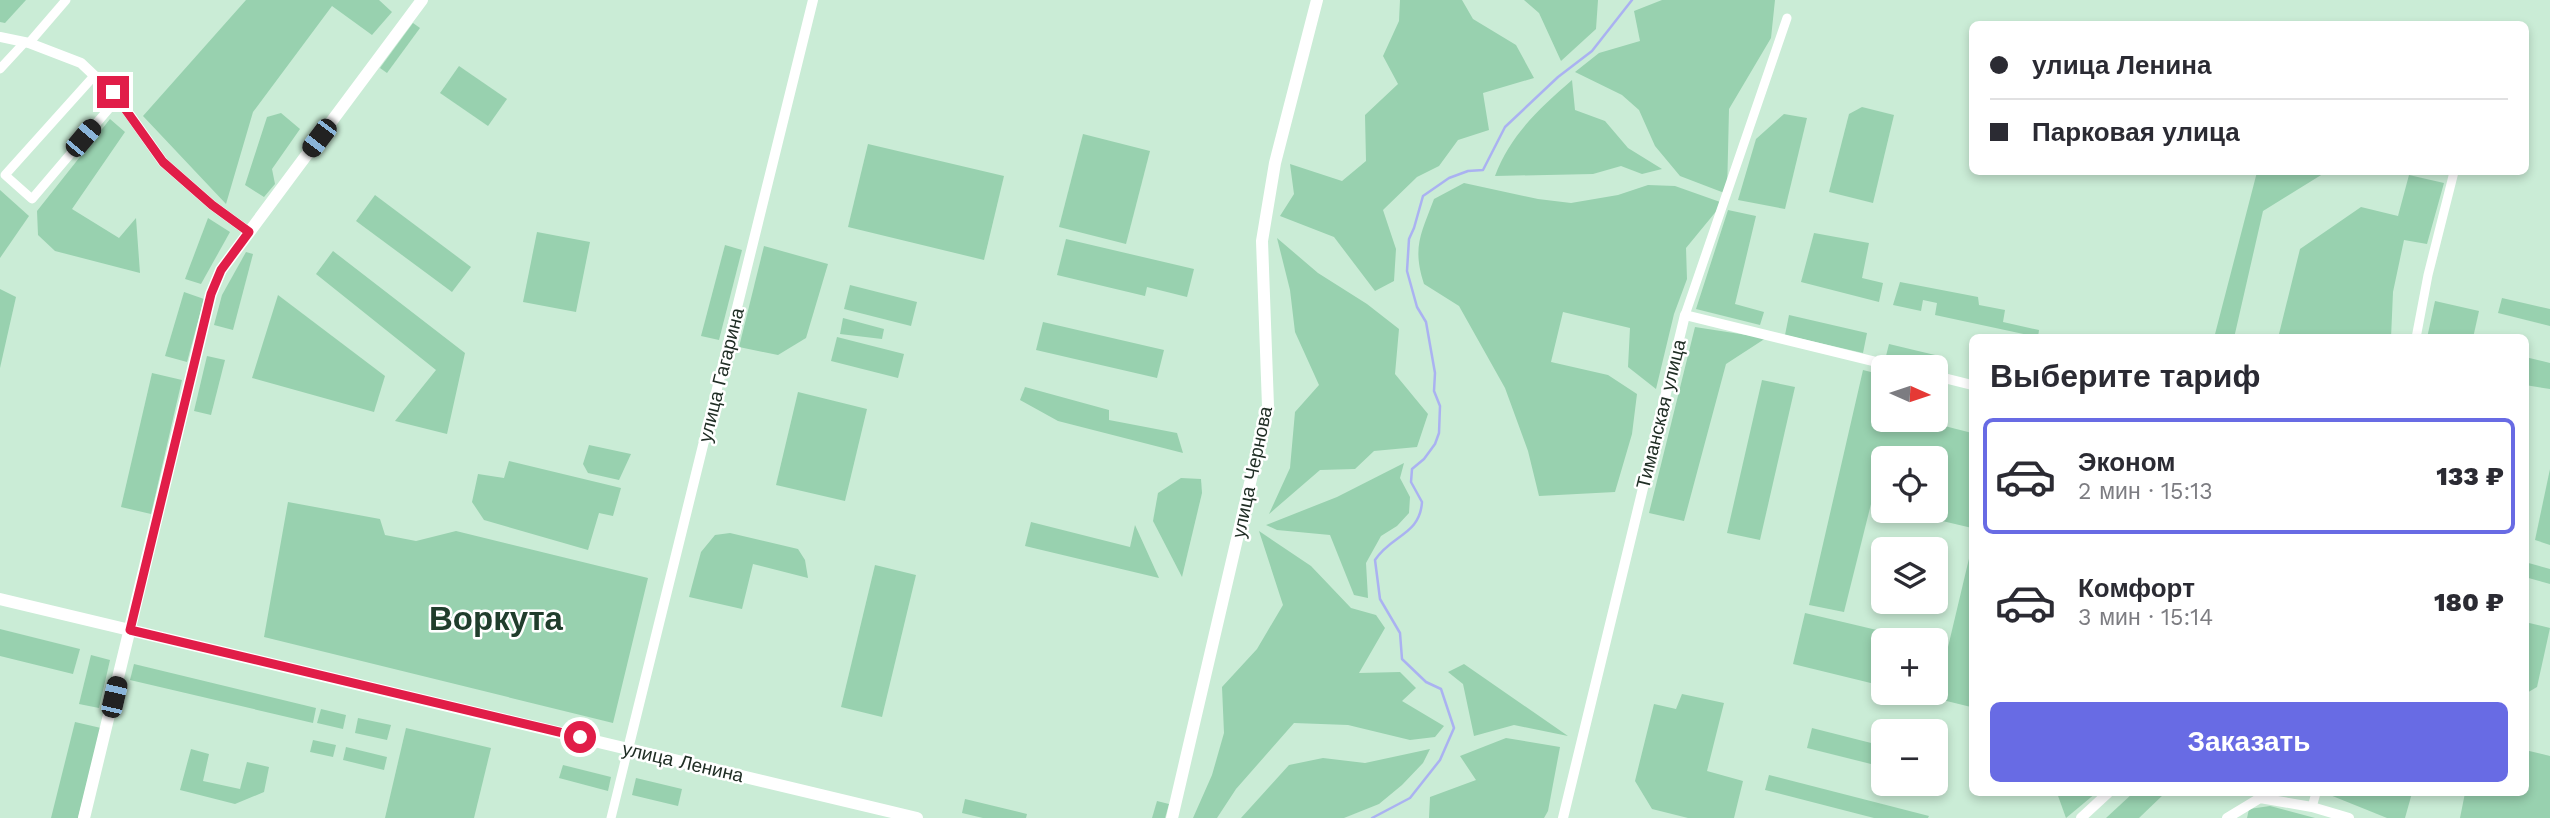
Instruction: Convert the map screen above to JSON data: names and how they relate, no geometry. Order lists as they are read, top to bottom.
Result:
{
  "streets": {
    "main road": ["улица Чернова", "улица Ленина"],
    "street": ["улица Гагарина", "Тиманская улица"]
  },
  "crossings": [
    ["улица Гагарина", "улица Ленина"]
  ],
  "districts": ["Воркута"],
  "north": "right",
  "page": {
    "banner": ["улица Ленина", "Парковая улица"],
    "heading": "Выберите тариф",
    "map_buttons": ["+", "−"],
    "list": [
      {
        "name": "Эконом",
        "note": "2 мин · 15:13",
        "value": "133 ₽"
      },
      {
        "name": "Комфорт",
        "note": "3 мин · 15:14",
        "value": "180 ₽"
      }
    ],
    "buttons": "Заказать"
  }
}
